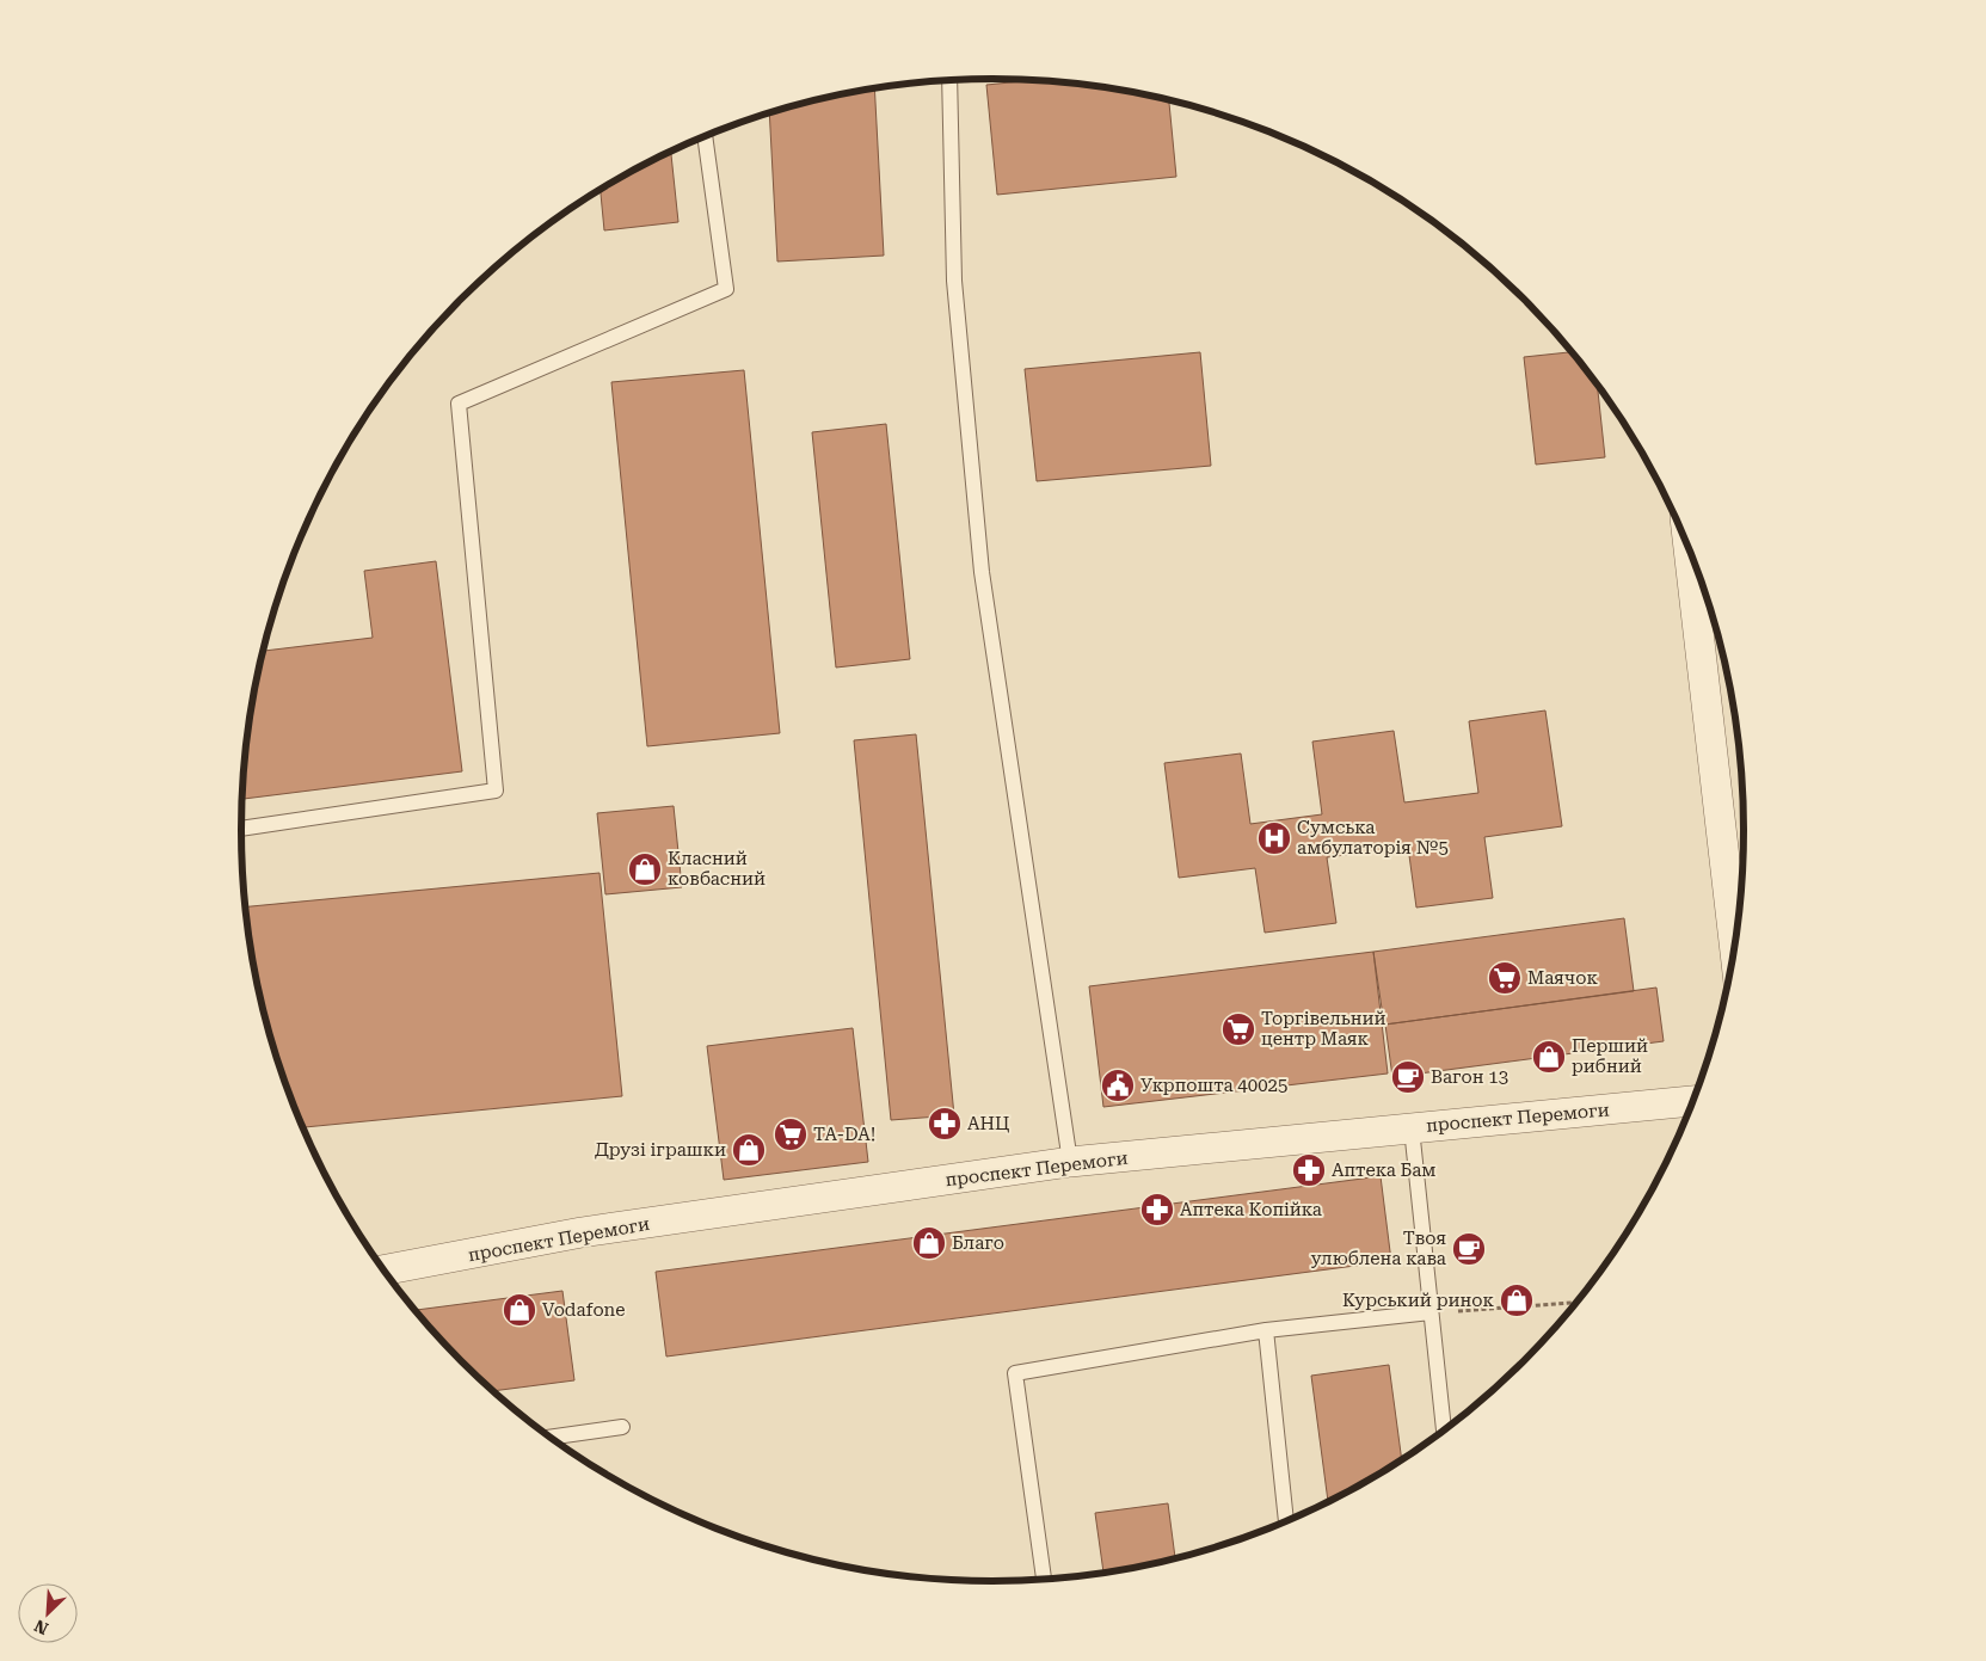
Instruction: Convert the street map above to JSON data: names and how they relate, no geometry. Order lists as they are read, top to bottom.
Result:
{
  "streets": {
    "street": ["проспект Перемоги"]
  },
  "places": {
    "hospital": ["Сумська амбулаторія №5"],
    "shop": [
      "Класний ковбасний",
      "Перший рибний",
      "Друзі іграшки",
      "Благо",
      "Курський ринок",
      "Vodafone"
    ],
    "supermarket": ["Маячок", "Торгівельний центр Маяк", "TA-DA!"],
    "cafe": ["Вагон 13", "Твоя улюблена кава"],
    "public building": ["Укрпошта 40025"],
    "pharmacy": ["АНЦ", "Аптека Бам", "Аптека Копійка"]
  },
  "north": "bottom left"
}
